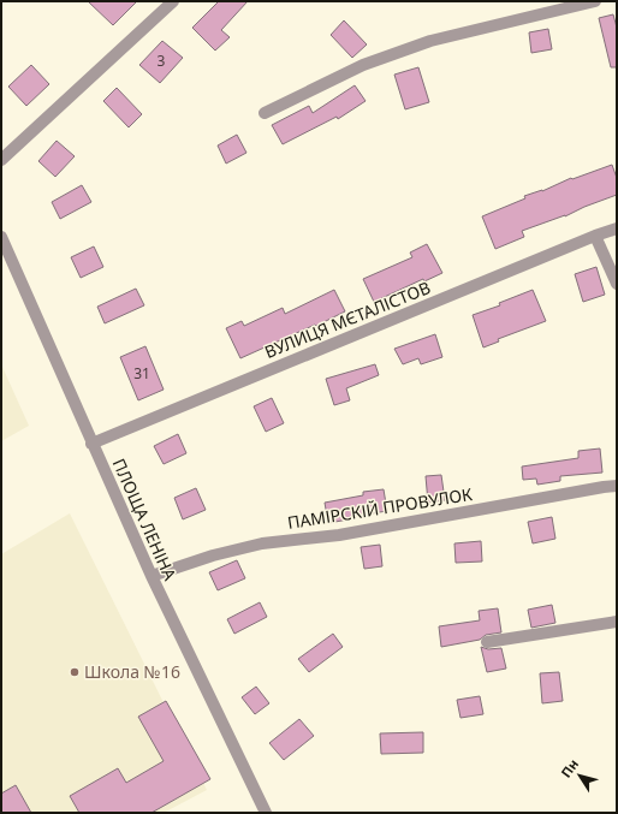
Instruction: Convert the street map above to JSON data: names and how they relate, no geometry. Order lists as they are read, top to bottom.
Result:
{
  "streets": {
    "street": ["ВУЛИЦЯ МЄТАЛІСТОВ", "ПАМІРСКІЙ ПРОВУЛОК", "ПЛОЩА ЛЕНІНА"]
  },
  "crossings": [
    ["ВУЛИЦЯ МЄТАЛІСТОВ", "ПЛОЩА ЛЕНІНА"],
    ["ПАМІРСКІЙ ПРОВУЛОК", "ПЛОЩА ЛЕНІНА"]
  ],
  "places": ["Школа №16"],
  "house_numbers": ["3", "31"],
  "north": "top left"
}
